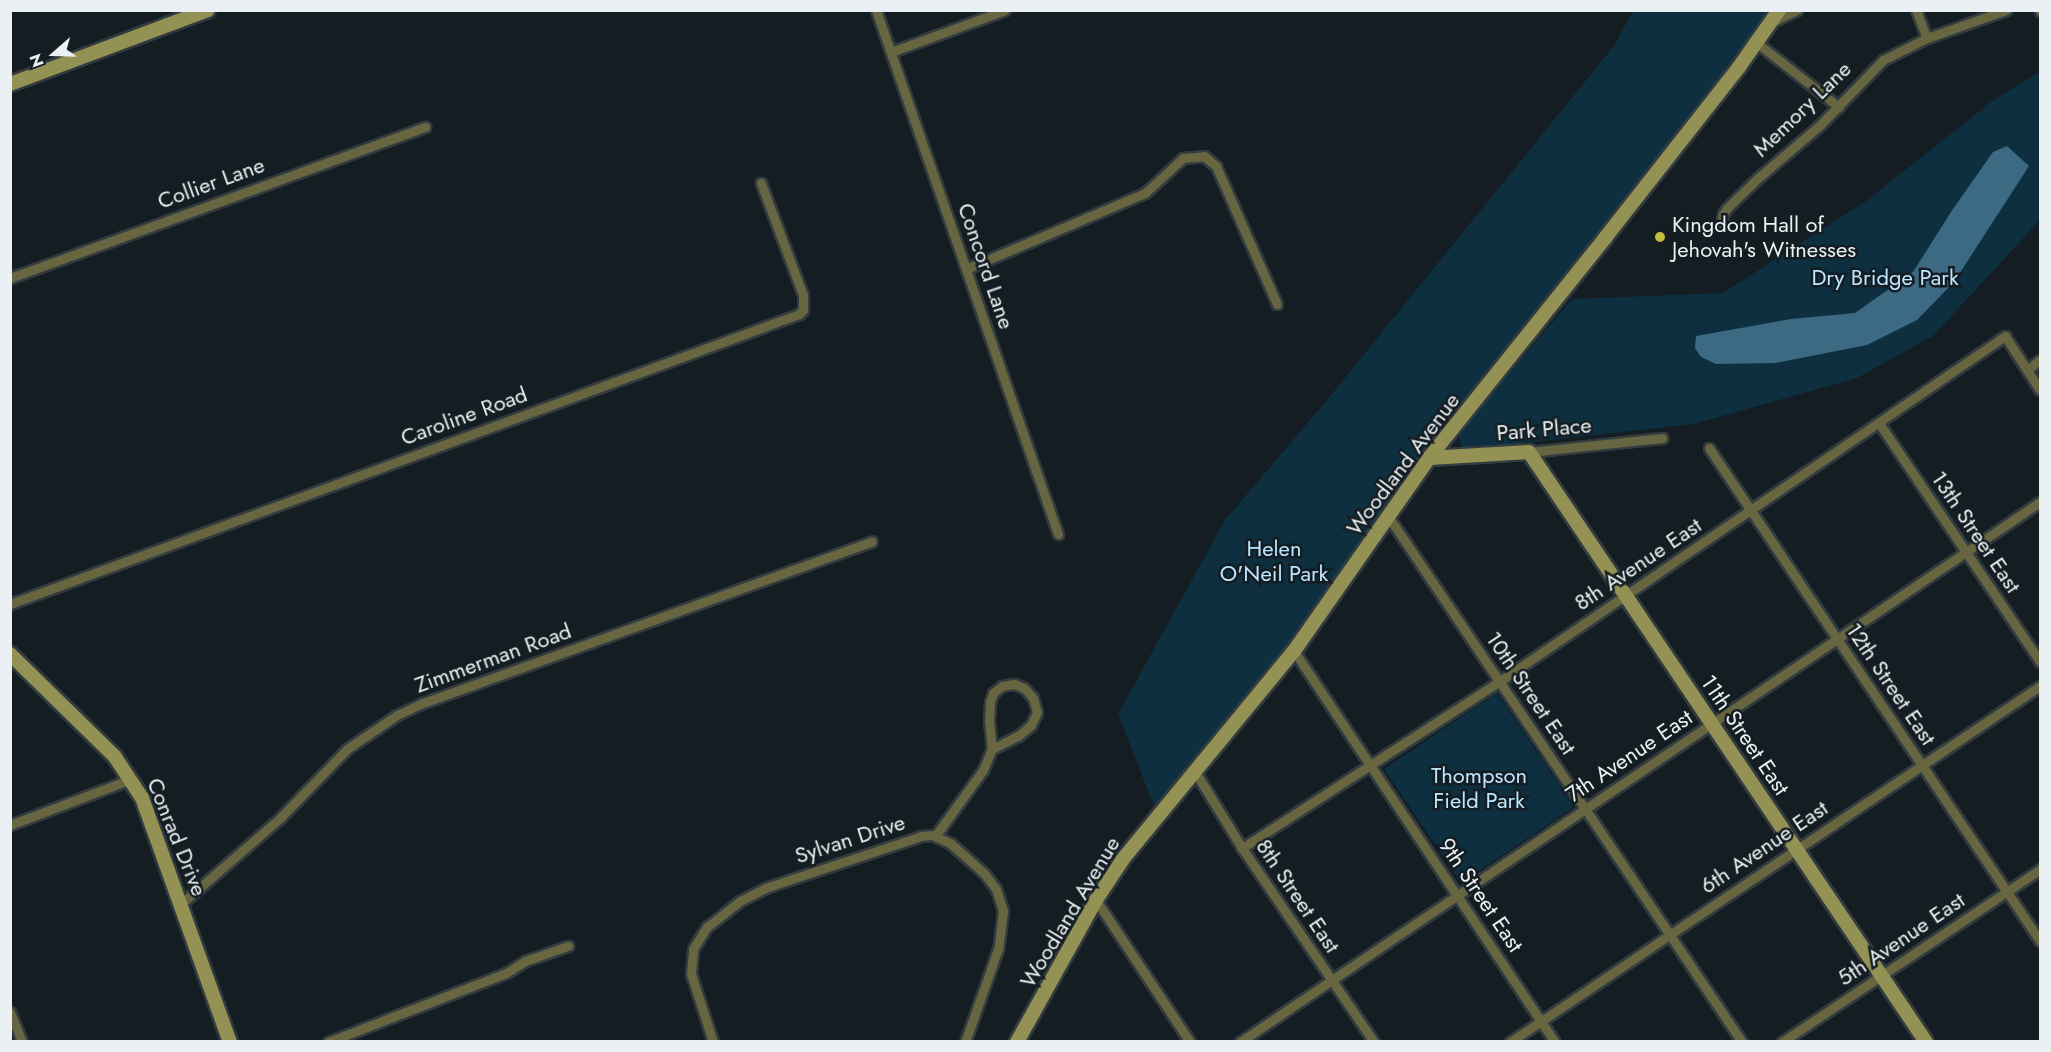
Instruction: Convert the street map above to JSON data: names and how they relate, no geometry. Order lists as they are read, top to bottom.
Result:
{
  "streets": {
    "street": [
      "Memory Lane",
      "Collier Lane",
      "Concord Lane",
      "Caroline Road",
      "Park Place",
      "Woodland Avenue",
      "13th Street East",
      "8th Avenue East",
      "Zimmerman Road",
      "12th Street East",
      "10th Street East",
      "11th Street East",
      "7th Avenue East",
      "Conrad Drive",
      "Sylvan Drive",
      "6th Avenue East",
      "9th Street East",
      "8th Street East",
      "5th Avenue East"
    ]
  },
  "crossings": [
    ["Park Place", "Woodland Avenue"],
    ["Park Place", "11th Street East"],
    ["Woodland Avenue", "10th Street East"],
    ["Woodland Avenue", "9th Street East"],
    ["Woodland Avenue", "8th Street East"],
    ["13th Street East", "8th Avenue East"],
    ["13th Street East", "7th Avenue East"],
    ["8th Avenue East", "12th Street East"],
    ["8th Avenue East", "10th Street East"],
    ["8th Avenue East", "11th Street East"],
    ["8th Avenue East", "9th Street East"],
    ["8th Avenue East", "8th Street East"],
    ["Zimmerman Road", "Conrad Drive"],
    ["12th Street East", "7th Avenue East"],
    ["12th Street East", "6th Avenue East"],
    ["12th Street East", "5th Avenue East"],
    ["10th Street East", "7th Avenue East"],
    ["10th Street East", "6th Avenue East"],
    ["11th Street East", "7th Avenue East"],
    ["11th Street East", "6th Avenue East"],
    ["11th Street East", "5th Avenue East"],
    ["7th Avenue East", "9th Street East"],
    ["7th Avenue East", "8th Street East"],
    ["6th Avenue East", "9th Street East"]
  ],
  "parks": ["Dry Bridge Park", "Helen O'Neil Park", "Thompson Field Park"],
  "places": ["Kingdom Hall of Jehovah's Witnesses"],
  "north": "left"
}
